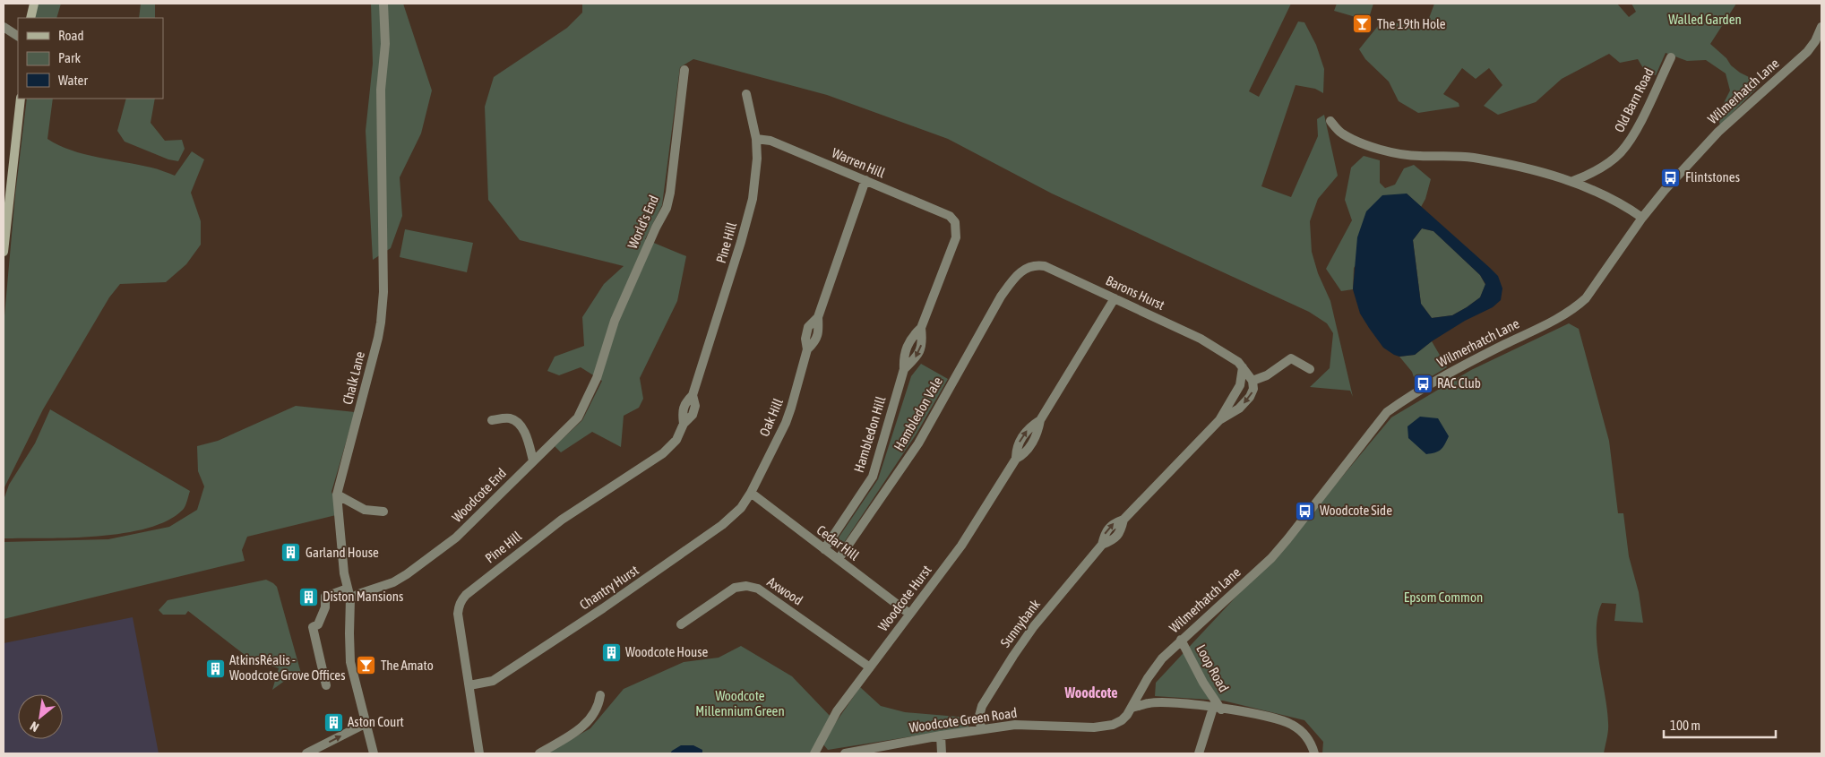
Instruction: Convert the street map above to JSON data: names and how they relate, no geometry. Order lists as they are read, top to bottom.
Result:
{
  "streets": {
    "street": [
      "Wilmerhatch Lane",
      "Old Barn Road",
      "Warren Hill",
      "World's End",
      "Pine Hill",
      "Barons Hurst",
      "Chalk Lane",
      "Hambledon Vale",
      "Oak Hill",
      "Hambledon Hill",
      "Woodcote End",
      "Cedar Hill",
      "Chantry Hurst",
      "Axwood",
      "Woodcote Hurst",
      "Sunnybank",
      "Loop Road",
      "Woodcote Green Road"
    ]
  },
  "crossings": [
    ["Wilmerhatch Lane", "Loop Road"],
    ["Wilmerhatch Lane", "Woodcote Green Road"],
    ["Warren Hill", "Pine Hill"],
    ["Warren Hill", "Oak Hill"],
    ["Warren Hill", "Hambledon Hill"],
    ["World's End", "Woodcote End"],
    ["Pine Hill", "Chantry Hurst"],
    ["Barons Hurst", "Hambledon Vale"],
    ["Barons Hurst", "Woodcote Hurst"],
    ["Barons Hurst", "Sunnybank"],
    ["Chalk Lane", "Woodcote End"],
    ["Hambledon Vale", "Cedar Hill"],
    ["Oak Hill", "Cedar Hill"],
    ["Oak Hill", "Chantry Hurst"],
    ["Hambledon Hill", "Cedar Hill"],
    ["Cedar Hill", "Chantry Hurst"],
    ["Cedar Hill", "Woodcote Hurst"],
    ["Axwood", "Woodcote Hurst"],
    ["Sunnybank", "Woodcote Green Road"]
  ],
  "districts": ["Woodcote"],
  "parks": ["Walled Garden", "Epsom Common", "Woodcote Millennium Green"],
  "places": {
    "bar": ["The 19th Hole", "The Amato"],
    "bus stop": ["Flintstones", "RAC Club", "Woodcote Side"],
    "building": [
      "Garland House",
      "Diston Mansions",
      "Woodcote House",
      "AtkinsRéalis - Woodcote Grove Offices",
      "Aston Court"
    ]
  },
  "legend": ["Road", "Park", "Water"],
  "scale_bar": "100 m",
  "north": "bottom left"
}
